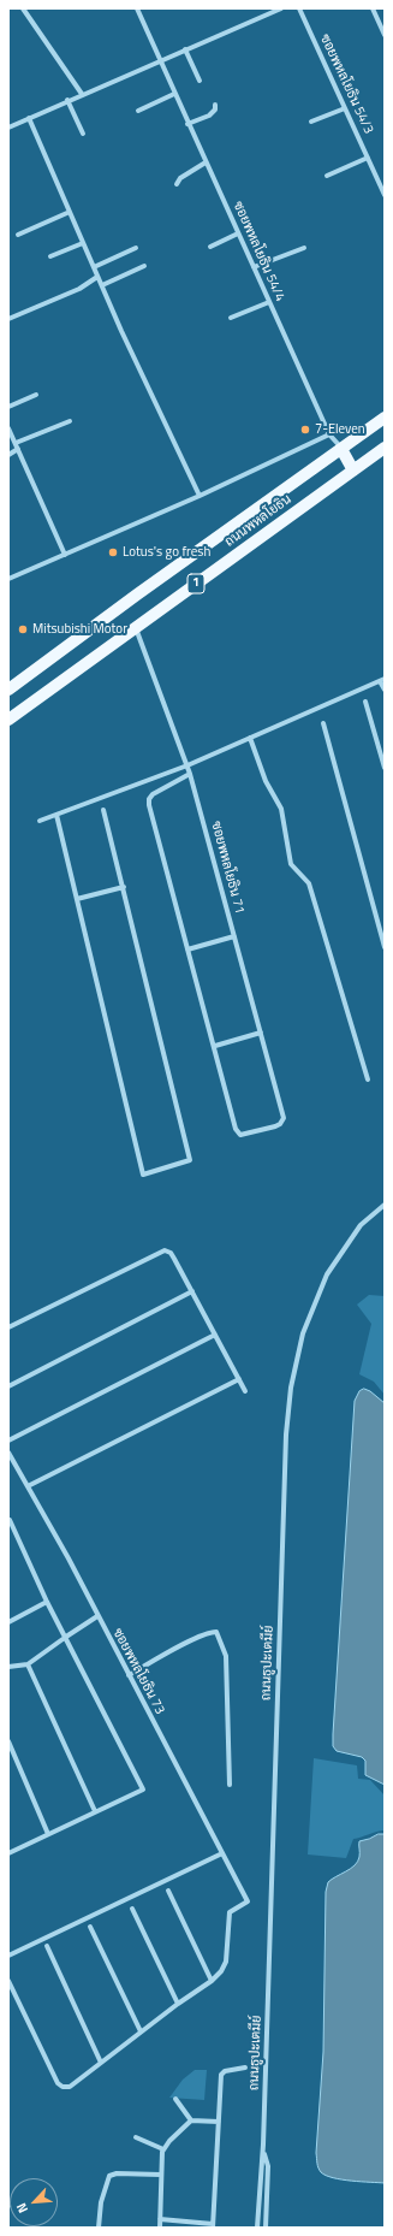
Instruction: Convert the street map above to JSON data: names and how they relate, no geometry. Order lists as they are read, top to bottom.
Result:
{
  "streets": {
    "main road": ["ถนนพหลโยธิน", "1"],
    "street": [
      "ซอยพหลโยธิน 54/3",
      "ซอยพหลโยธิน 54/4",
      "ซอยพหลโยธิน 71",
      "ถนนธูปะเตมีย์",
      "ซอยพหลโยธิน 73"
    ]
  },
  "crossings": [
    ["ซอยพหลโยธิน 54/4", "ถนนพหลโยธิน"],
    ["ถนนพหลโยธิน", "ซอยพหลโยธิน 71"]
  ],
  "places": ["7-Eleven", "Lotus's go fresh", "Mitsubishi Motor"],
  "north": "bottom left"
}
